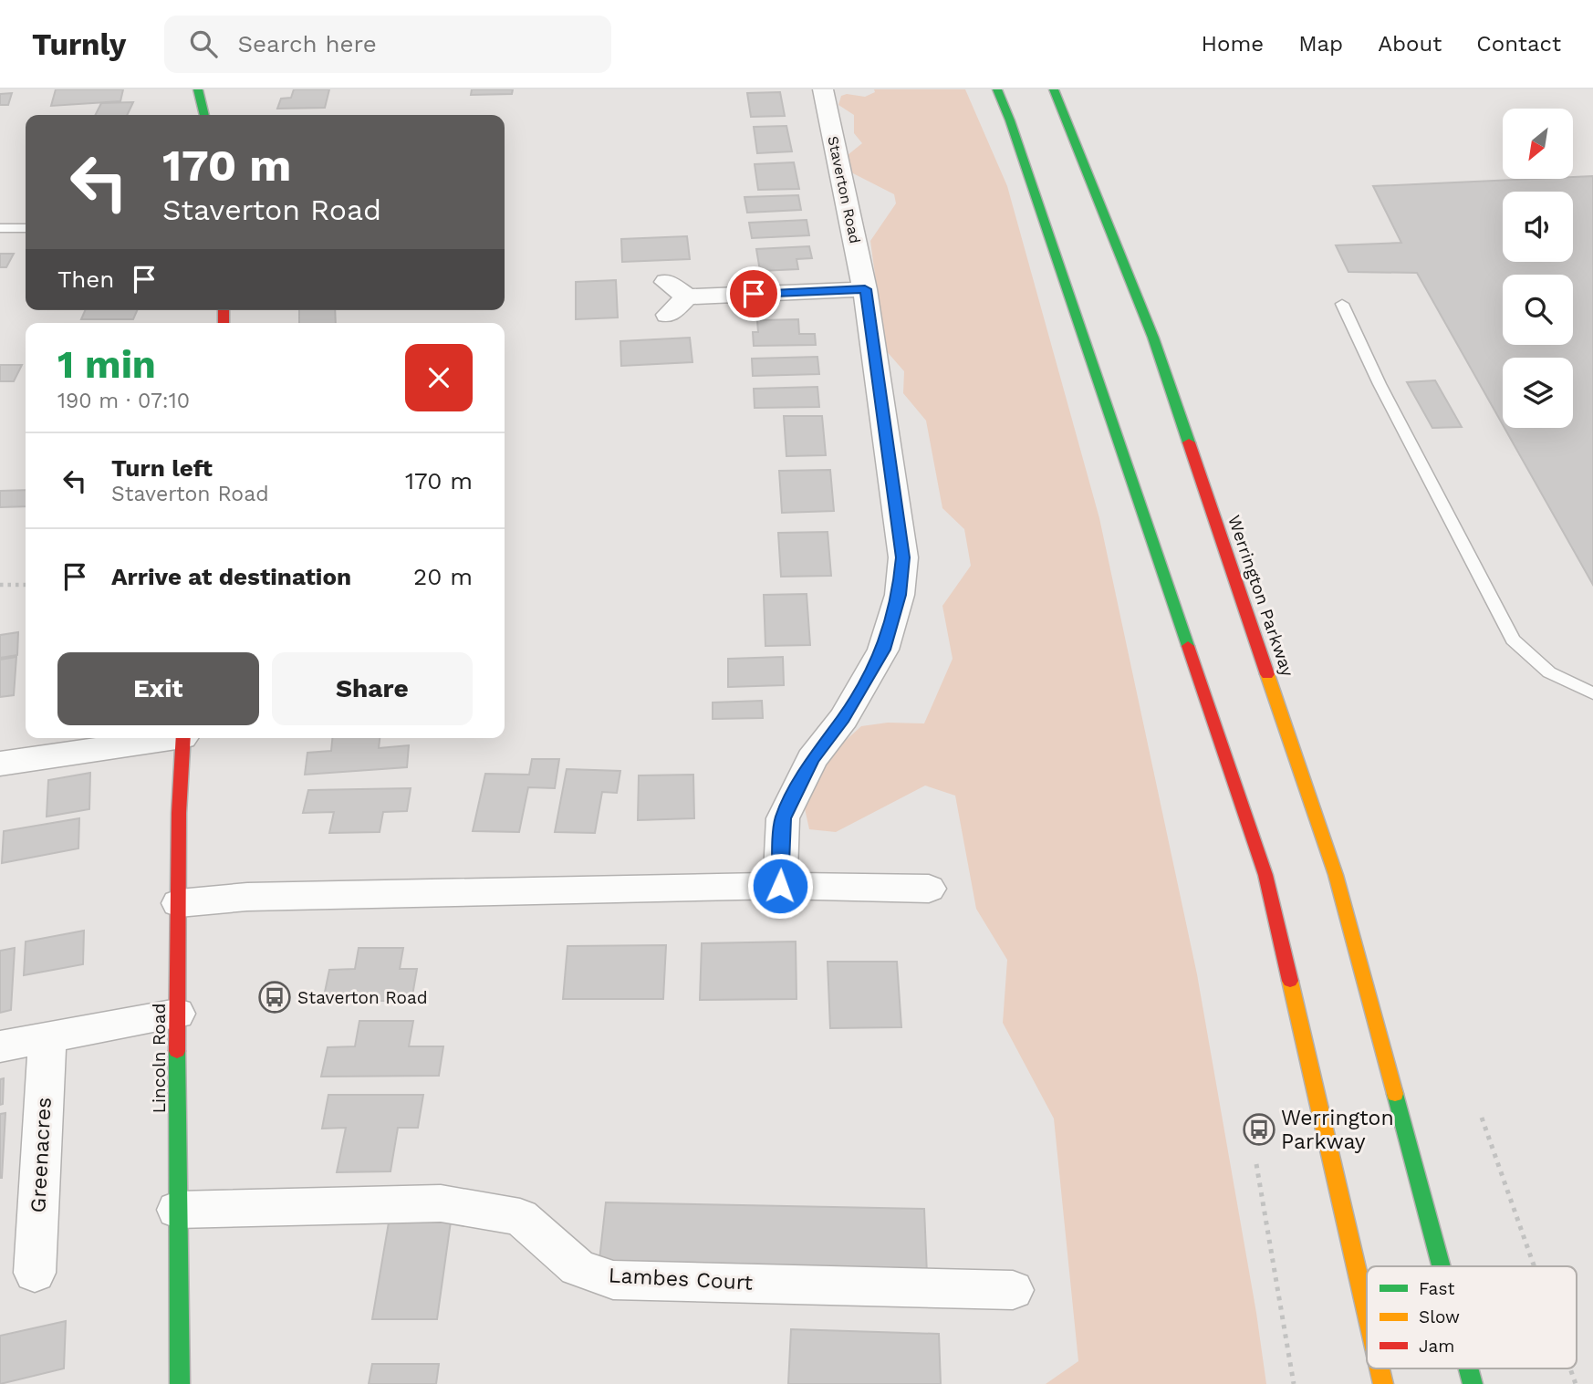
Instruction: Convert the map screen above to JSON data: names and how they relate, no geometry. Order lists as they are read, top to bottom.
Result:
{
  "streets": {
    "main road": ["Werrington Parkway", "Lincoln Road"],
    "street": ["Staverton Road", "Greenacres", "Lambes Court"]
  },
  "crossings": [
    ["Lincoln Road", "Lambes Court"]
  ],
  "places": {
    "bus stop": ["Staverton Road", "Werrington Parkway"]
  },
  "legend": ["Fast", "Slow", "Jam"],
  "north": "bottom left",
  "page": {
    "header": "Turnly",
    "search": "Search here",
    "nav": [
      "Home",
      "Map",
      "About",
      "Contact"
    ],
    "turn": ["170 m", "Staverton Road"],
    "then": "Then",
    "heading": ["1 min", "190 m · 07:10"],
    "list": [
      {
        "name": "Turn left",
        "note": "Staverton Road",
        "value": "170 m"
      },
      {
        "name": "Arrive at destination",
        "value": "20 m"
      }
    ],
    "buttons": ["Exit", "Share"]
  }
}
